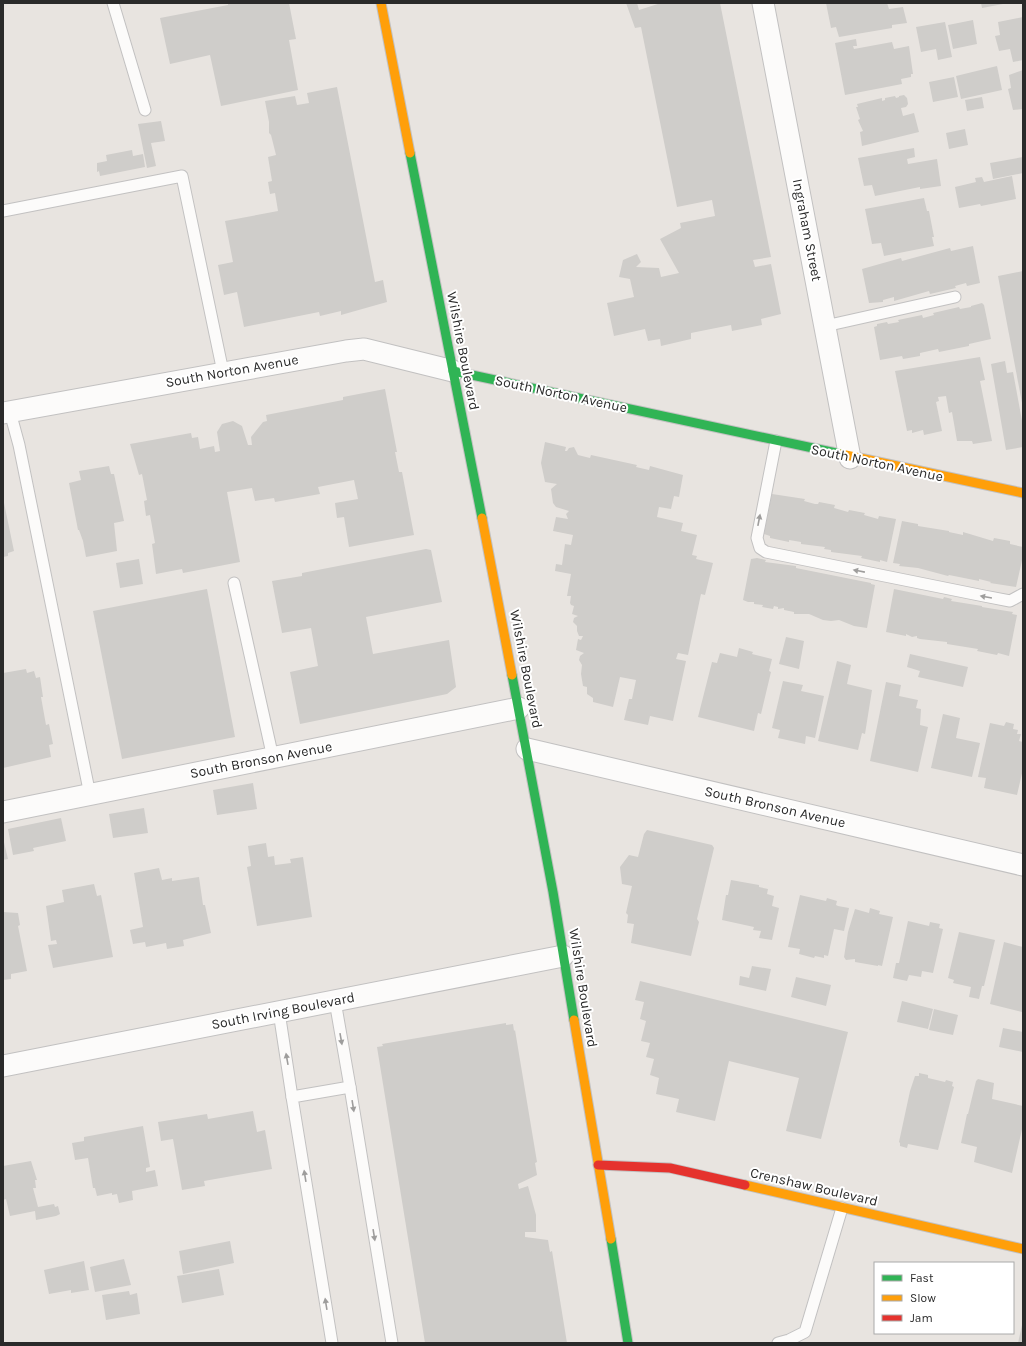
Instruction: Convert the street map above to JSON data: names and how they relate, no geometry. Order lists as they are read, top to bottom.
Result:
{
  "streets": {
    "main road": ["Wilshire Boulevard", "South Norton Avenue", "Crenshaw Boulevard"],
    "street": ["Ingraham Street", "South Bronson Avenue", "South Irving Boulevard"]
  },
  "crossings": [
    ["Ingraham Street", "South Norton Avenue"],
    ["Wilshire Boulevard", "South Norton Avenue"],
    ["Wilshire Boulevard", "South Bronson Avenue"],
    ["Wilshire Boulevard", "South Irving Boulevard"],
    ["Wilshire Boulevard", "Crenshaw Boulevard"]
  ],
  "legend": ["Fast", "Slow", "Jam"]
}
